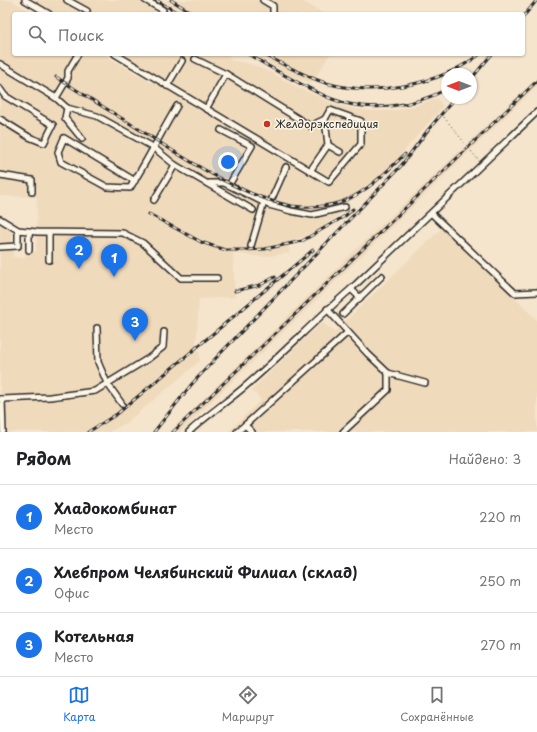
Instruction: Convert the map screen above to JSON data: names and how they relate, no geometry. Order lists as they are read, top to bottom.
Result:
{
  "places": ["Желдорэкспедиция"],
  "north": "left",
  "page": {
    "search": "Поиск",
    "pins": ["2", "1", "3"],
    "heading": ["Рядом", "Найдено: 3"],
    "list": [
      {
        "mark": "1",
        "name": "Хладокомбинат",
        "note": "Место",
        "value": "220 m"
      },
      {
        "mark": "2",
        "name": "Хлебпром Челябинский Филиал (склад)",
        "note": "Офис",
        "value": "250 m"
      },
      {
        "mark": "3",
        "name": "Котельная",
        "note": "Место",
        "value": "270 m"
      }
    ],
    "nav": ["Карта", "Маршрут", "Сохранённые"]
  }
}
